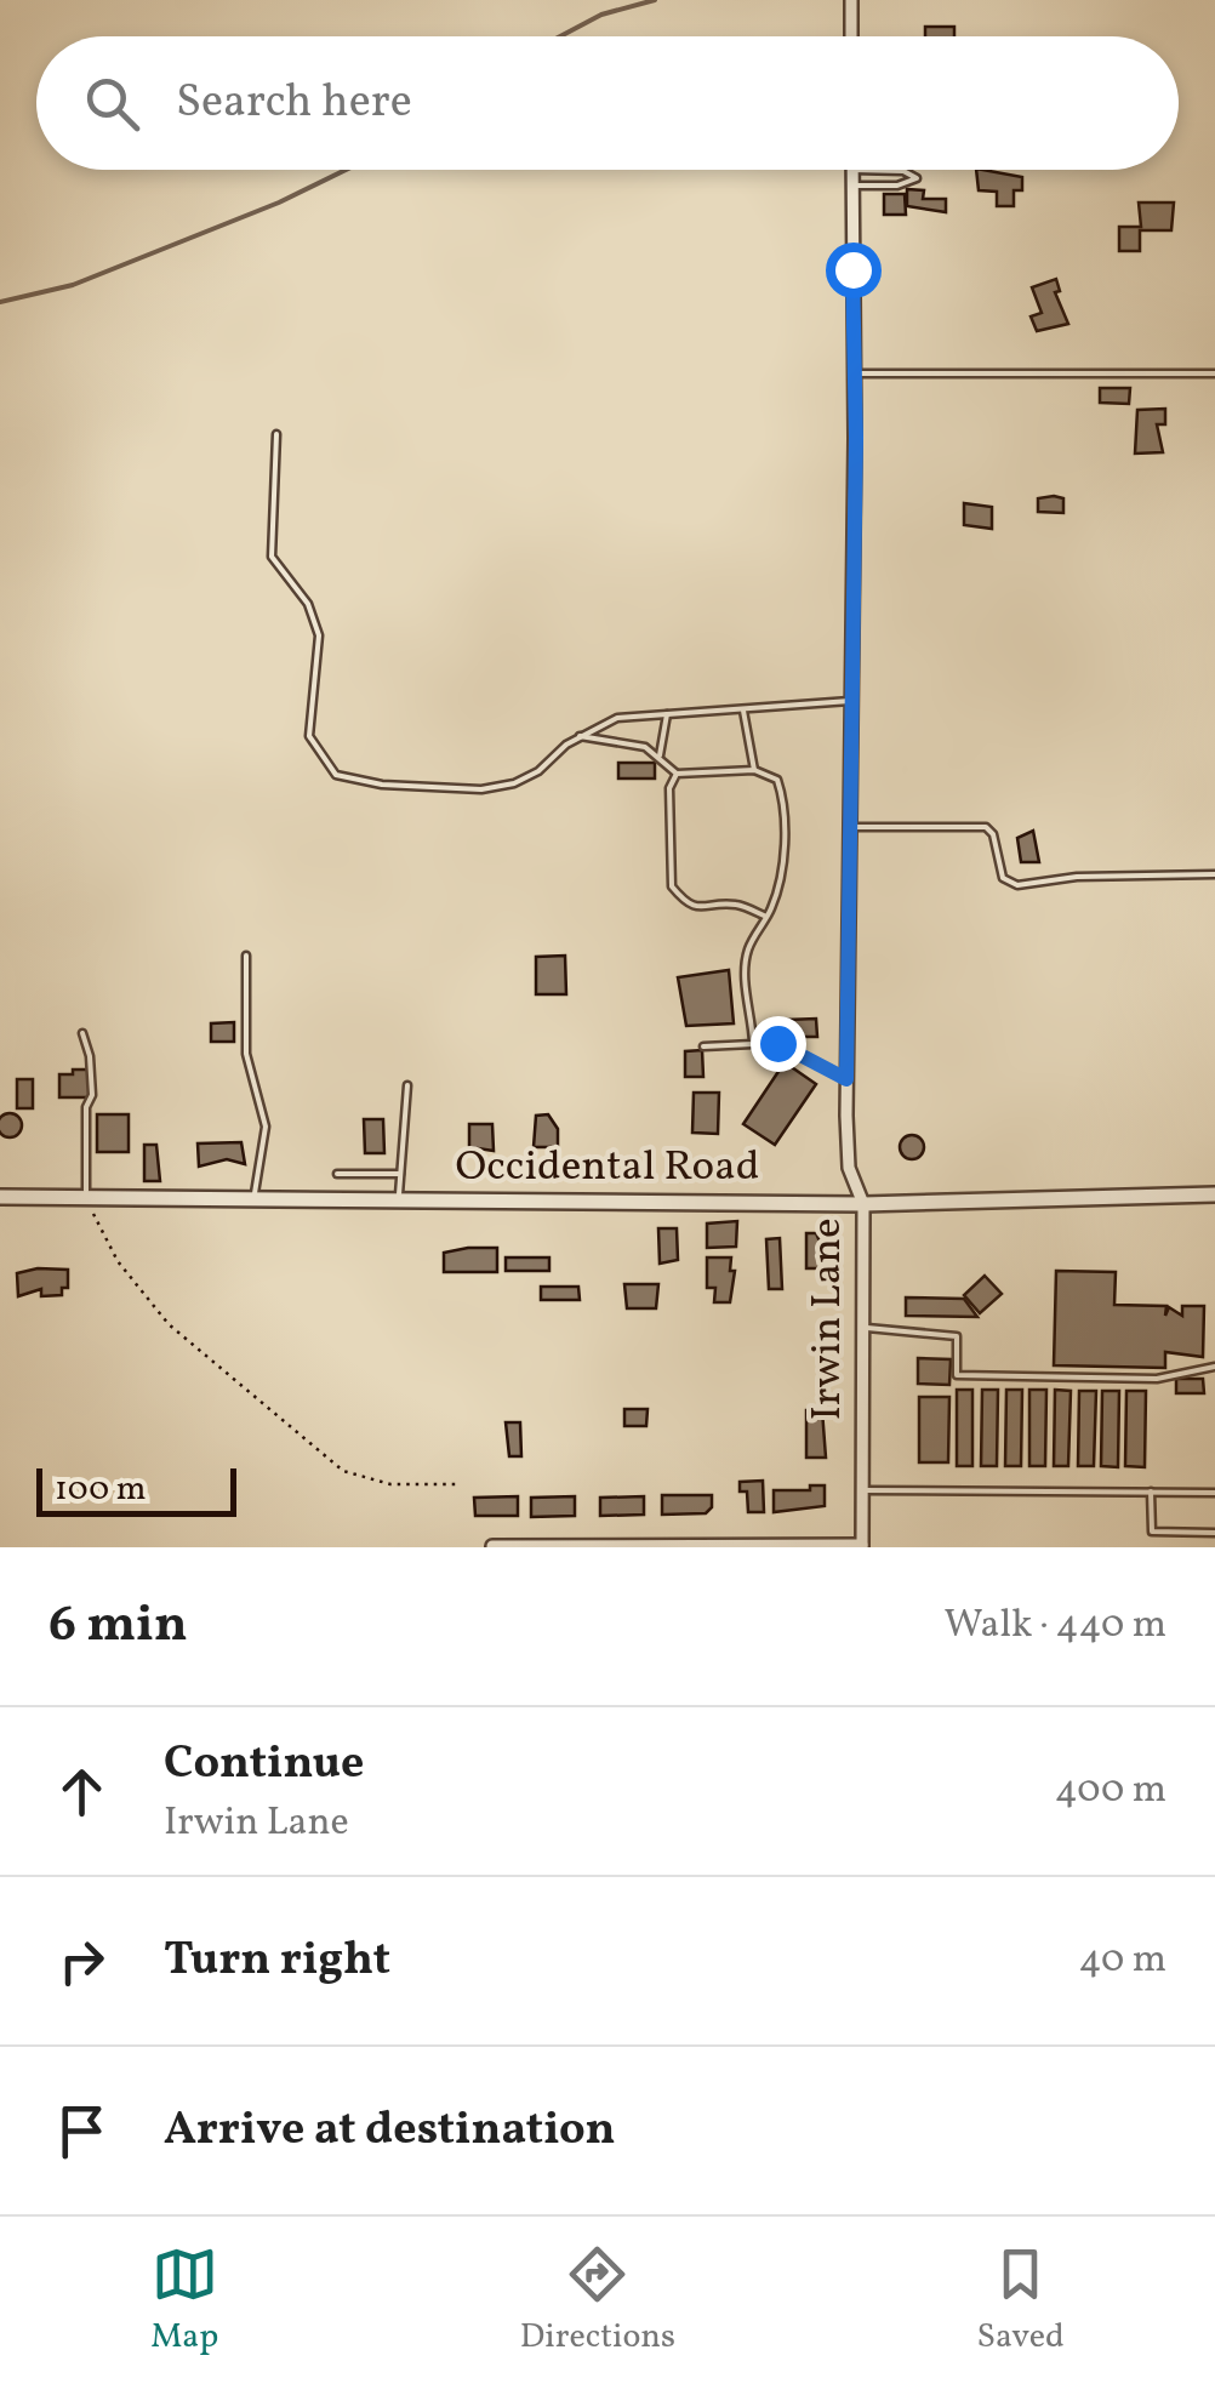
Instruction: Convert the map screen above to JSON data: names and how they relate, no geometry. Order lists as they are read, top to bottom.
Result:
{
  "streets": {
    "street": ["Occidental Road", "Irwin Lane"]
  },
  "crossings": [
    ["Occidental Road", "Irwin Lane"]
  ],
  "scale_bar": "100 m",
  "page": {
    "search": "Search here",
    "scale": "100 m",
    "heading": ["6 min", "Walk · 440 m"],
    "list": [
      ["Continue", "Irwin Lane", "400 m"],
      ["Turn right", "40 m"],
      "Arrive at destination"
    ],
    "nav": ["Map", "Directions", "Saved"]
  }
}
